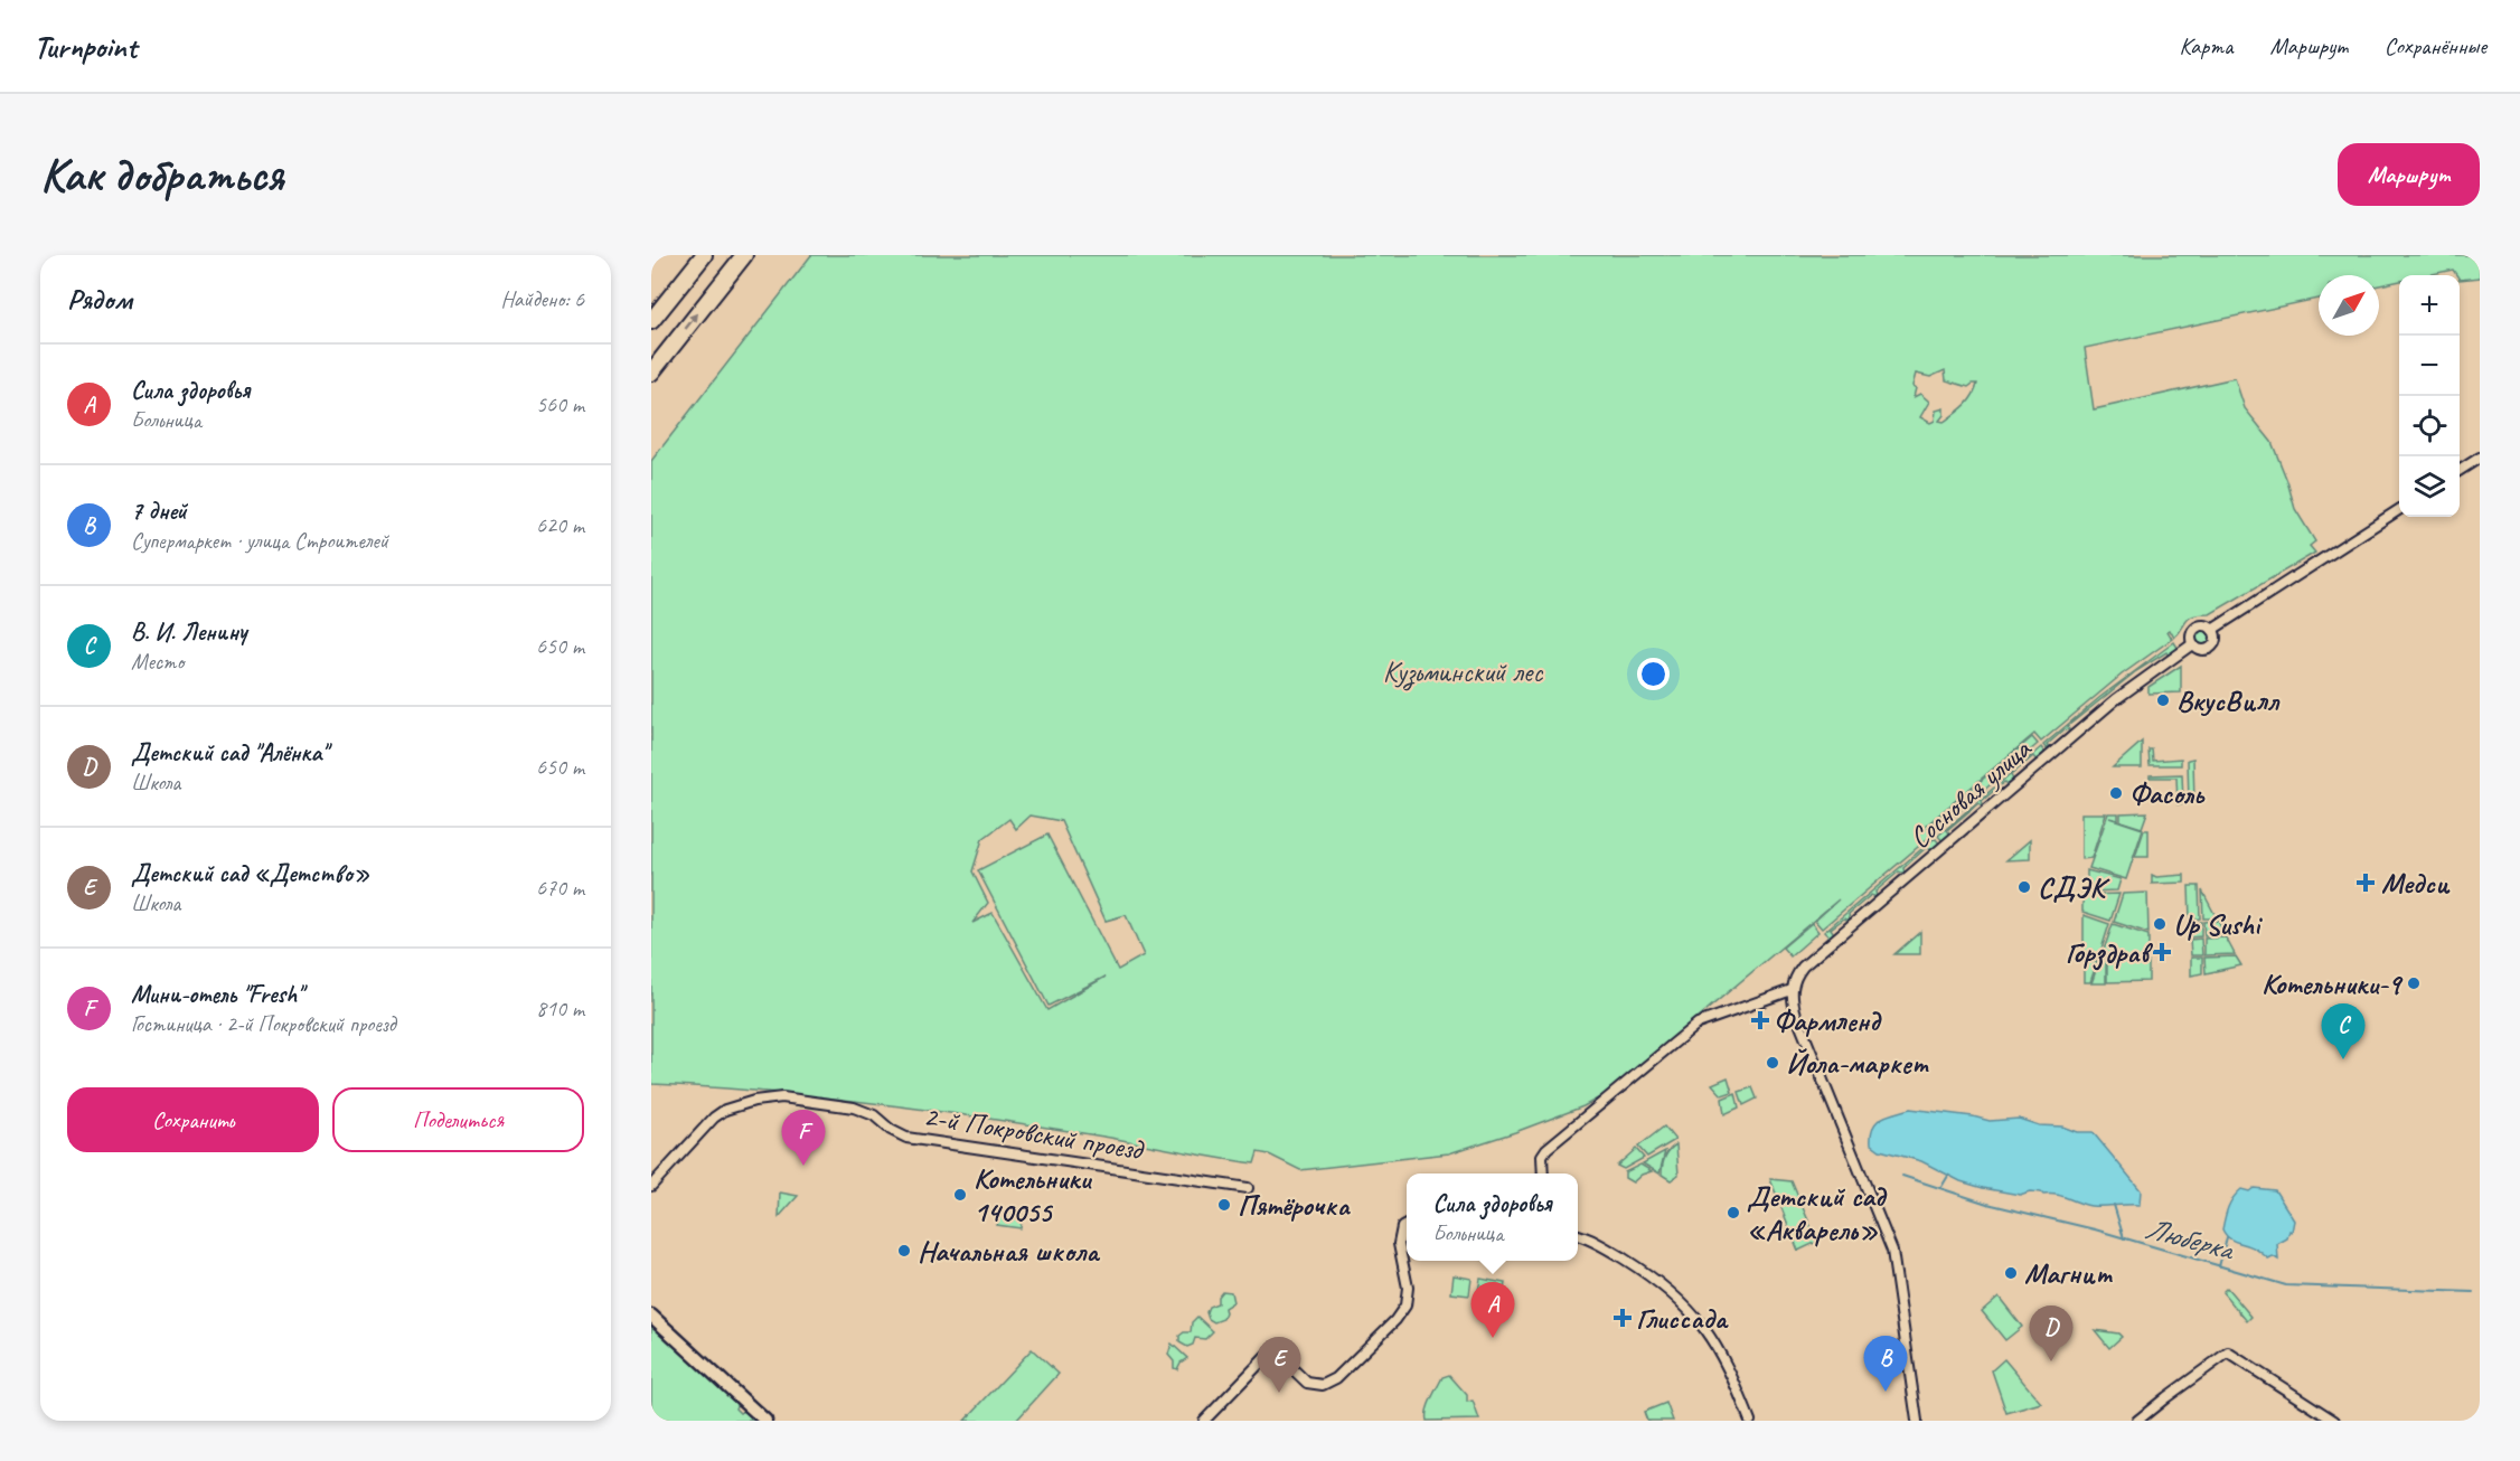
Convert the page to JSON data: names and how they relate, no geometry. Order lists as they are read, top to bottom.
{
  "streets": {
    "street": ["Сосновая улица", "2-й Покровский проезд"]
  },
  "water": ["Люберка"],
  "parks": ["Кузьминский лес"],
  "places": {
    "other": [
      "ВкусВилл",
      "Фасоль",
      "СДЭК",
      "Up Sushi",
      "Котельники-9",
      "Йола-маркет",
      "Котельники 140055",
      "Пятёрочка",
      "Детский сад «Акварель»",
      "Начальная школа",
      "Магнит"
    ],
    "health": [
      "Медси",
      "Горздрав",
      "Фармленд",
      "Глиссада"
    ]
  },
  "north": "top right",
  "page": {
    "header": "Turnpoint",
    "nav": ["Карта", "Маршрут", "Сохранённые"],
    "buttons": [
      "Маршрут",
      ["Сохранить", "Поделиться"]
    ],
    "title": "Как добраться",
    "heading": ["Рядом", "Найдено: 6"],
    "map_buttons": ["+", "−"],
    "list": [
      {
        "mark": "A",
        "name": "Сила здоровья",
        "note": "Больница",
        "value": "560 m"
      },
      {
        "mark": "B",
        "name": "7 дней",
        "note": "Супермаркет · улица Строителей",
        "value": "620 m"
      },
      {
        "mark": "C",
        "name": "В. И. Ленину",
        "note": "Место",
        "value": "650 m"
      },
      {
        "mark": "D",
        "name": "Детский сад \"Алёнка\"",
        "note": "Школа",
        "value": "650 m"
      },
      {
        "mark": "E",
        "name": "Детский сад «Детство»",
        "note": "Школа",
        "value": "670 m"
      },
      {
        "mark": "F",
        "name": "Мини-отель \"Fresh\"",
        "note": "Гостиница · 2-й Покровский проезд",
        "value": "810 m"
      }
    ],
    "pins": [
      "C",
      "F",
      "A",
      "D",
      "B",
      "E"
    ],
    "popup": ["Сила здоровья", "Больница"]
  }
}
